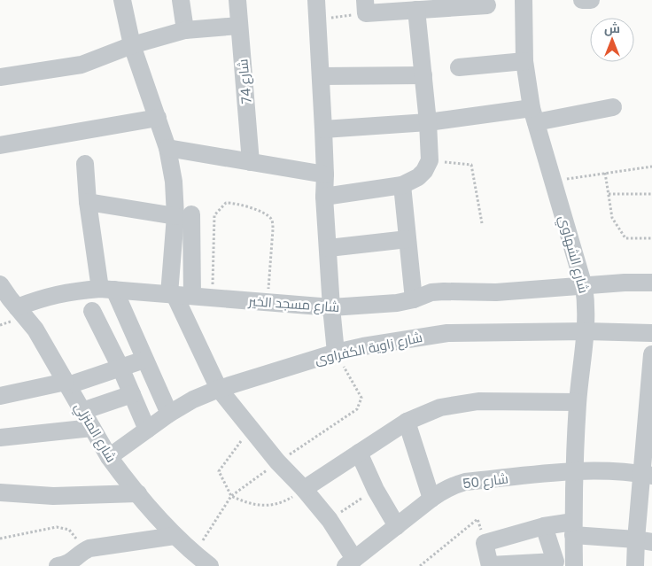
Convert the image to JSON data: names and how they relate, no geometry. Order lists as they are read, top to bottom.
{
  "streets": {
    "street": [
      "شارع 74",
      "شارع الشهاوي",
      "شارع مسجد الخير",
      "شارع زاوية الكفراوى",
      "شارع المنزلي",
      "شارع 50"
    ]
  },
  "crossings": [
    ["شارع الشهاوي", "شارع مسجد الخير"],
    ["شارع الشهاوي", "شارع زاوية الكفراوى"],
    ["شارع الشهاوي", "شارع 50"],
    ["شارع مسجد الخير", "شارع المنزلي"],
    ["شارع زاوية الكفراوى", "شارع المنزلي"]
  ],
  "north": "top"
}
